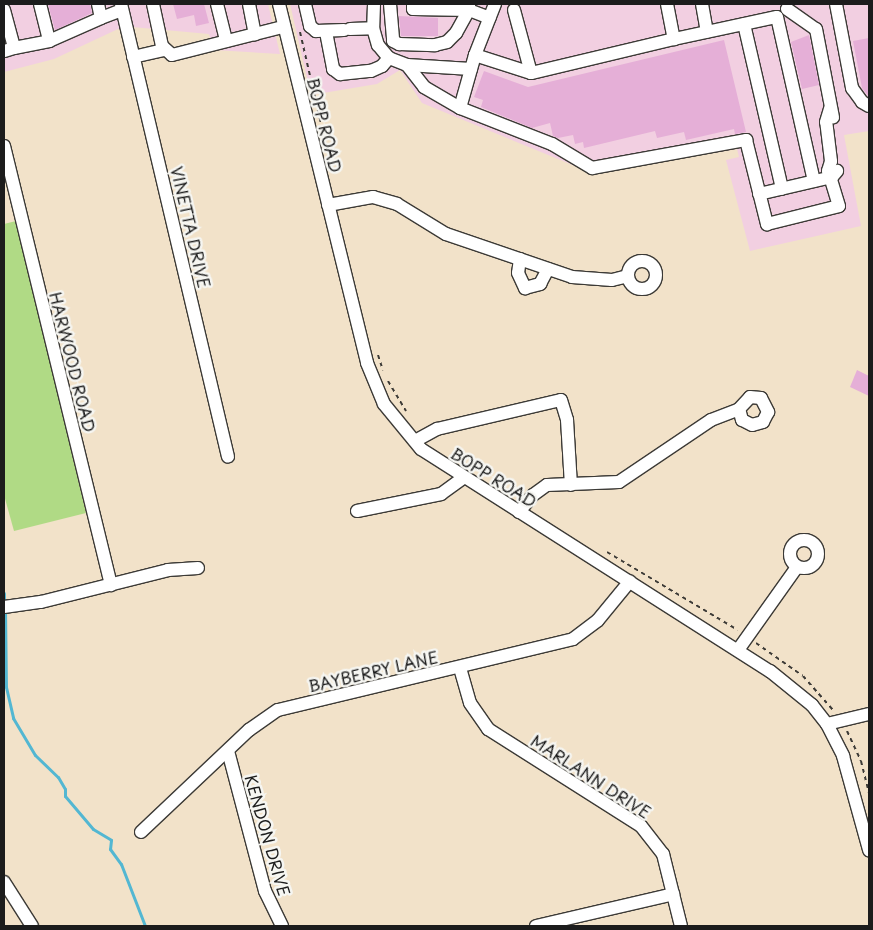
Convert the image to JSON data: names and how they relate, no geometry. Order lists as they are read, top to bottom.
{
  "streets": {
    "street": [
      "BOPP ROAD",
      "VINETTA DRIVE",
      "HARWOOD ROAD",
      "BAYBERRY LANE",
      "MARLANN DRIVE",
      "KENDON DRIVE"
    ]
  },
  "crossings": [
    ["BOPP ROAD", "BAYBERRY LANE"],
    ["BAYBERRY LANE", "MARLANN DRIVE"],
    ["BAYBERRY LANE", "KENDON DRIVE"]
  ]
}
